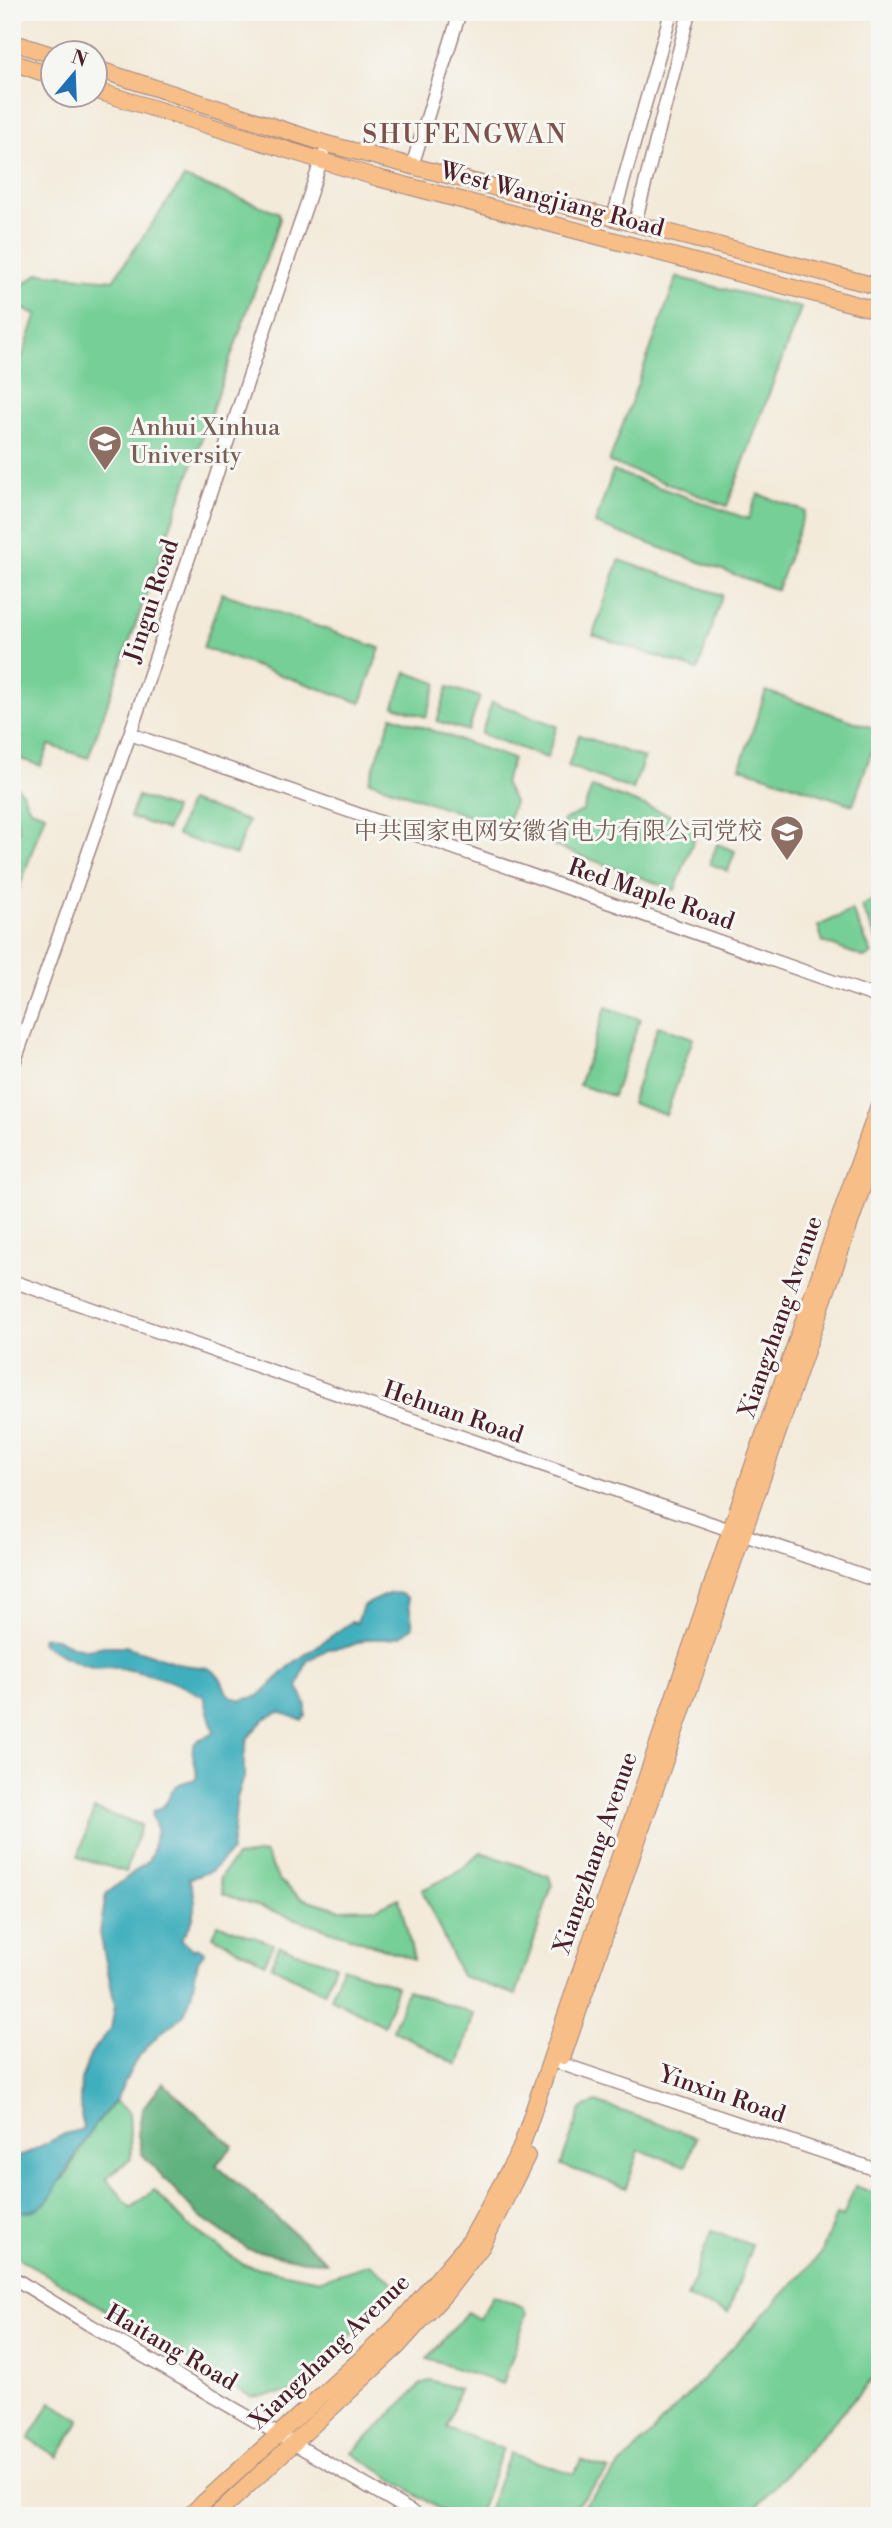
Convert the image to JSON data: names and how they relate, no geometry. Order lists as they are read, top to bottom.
{
  "streets": {
    "main road": ["West Wangjiang Road", "Xiangzhang Avenue"],
    "street": [
      "Jingui Road",
      "Red Maple Road",
      "Hehuan Road",
      "Yinxin Road",
      "Haitang Road"
    ]
  },
  "crossings": [
    ["West Wangjiang Road", "Jingui Road"],
    ["Jingui Road", "Red Maple Road"],
    ["Xiangzhang Avenue", "Hehuan Road"],
    ["Xiangzhang Avenue", "Yinxin Road"],
    ["Xiangzhang Avenue", "Haitang Road"]
  ],
  "districts": ["SHUFENGWAN"],
  "places": {
    "school or university": ["Anhui Xinhua University", "中共国家电网安徽省电力有限公司党校"]
  },
  "north": "top"
}
